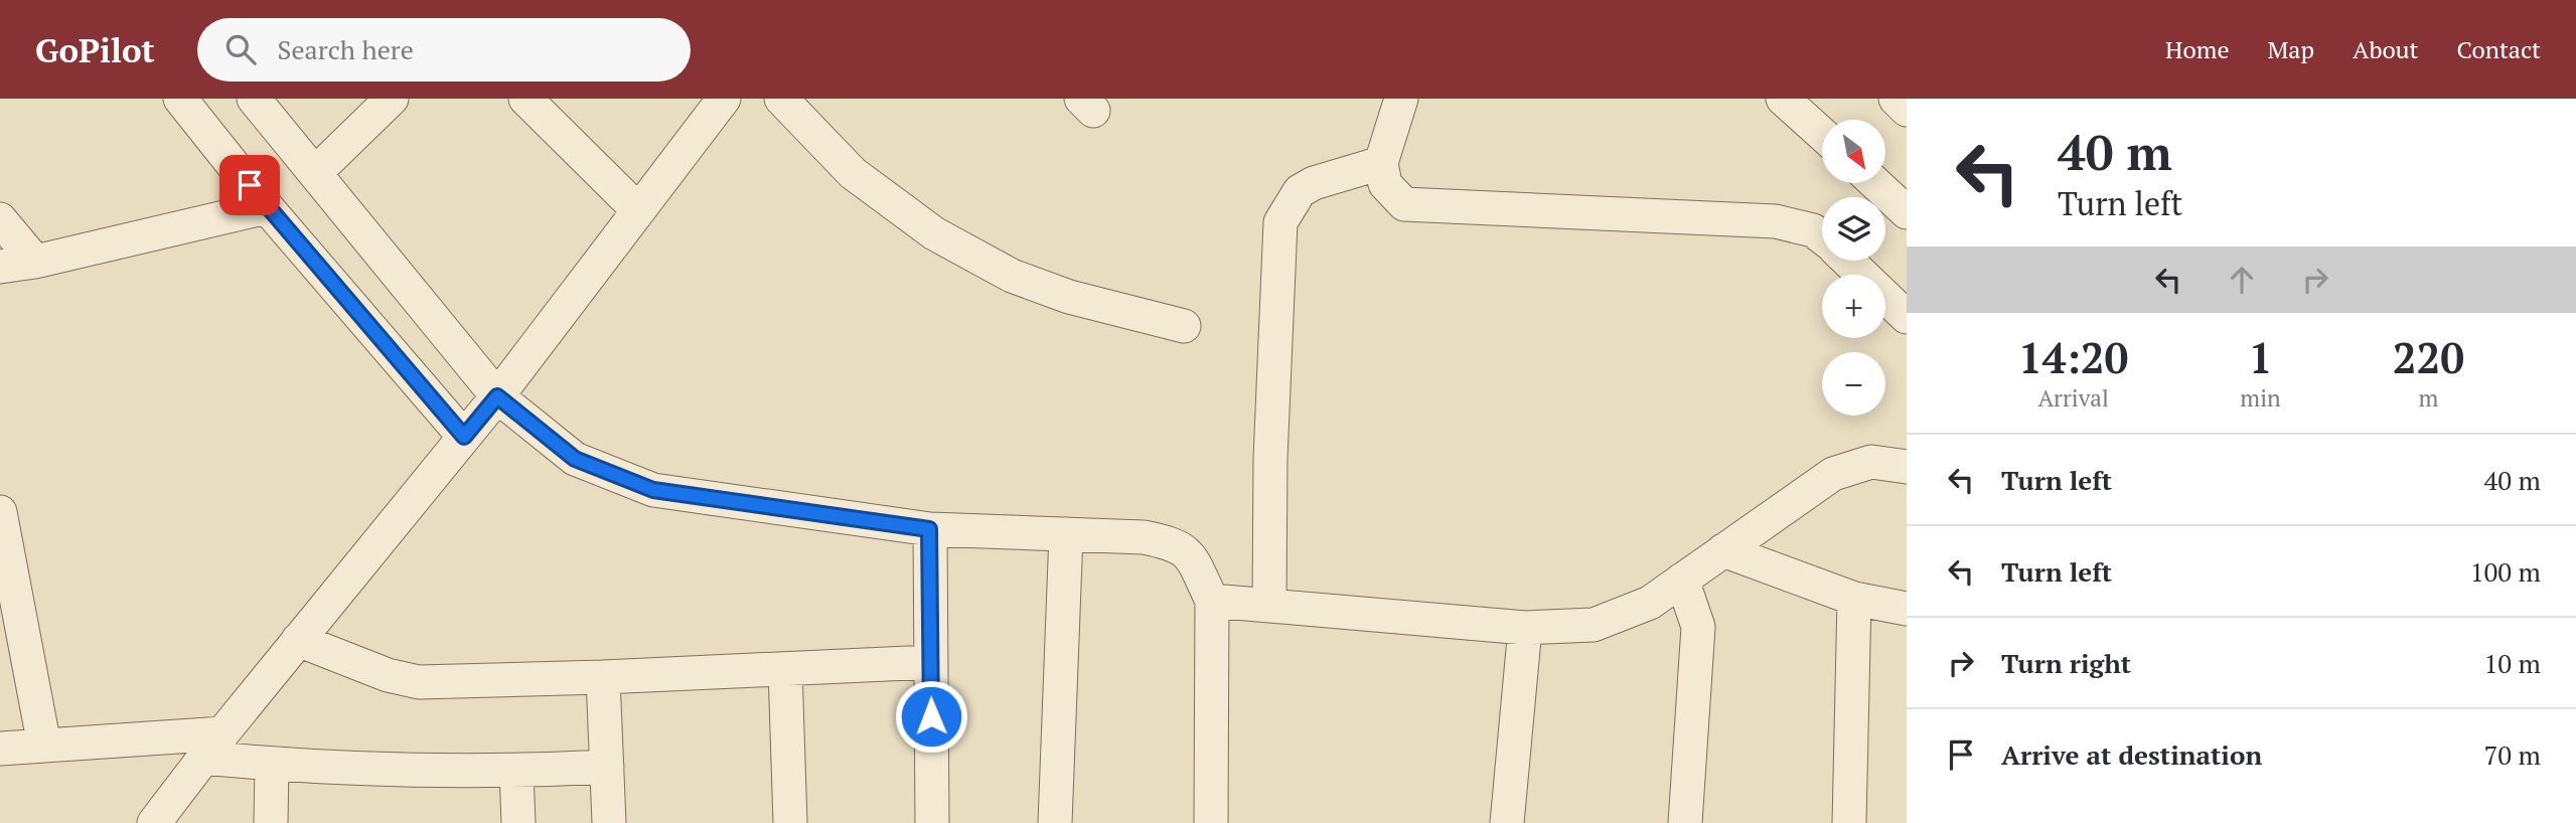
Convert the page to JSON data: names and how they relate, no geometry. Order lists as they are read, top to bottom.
{
  "north": "bottom right",
  "page": {
    "header": "GoPilot",
    "search": "Search here",
    "nav": [
      "Home",
      "Map",
      "About",
      "Contact"
    ],
    "turn": ["40 m", "Turn left"],
    "map_buttons": ["+", "−"],
    "eta": [
      "14:20",
      "Arrival",
      "1",
      "min",
      "220",
      "m"
    ],
    "list": [
      {
        "name": "Turn left",
        "value": "40 m"
      },
      {
        "name": "Turn left",
        "value": "100 m"
      },
      {
        "name": "Turn right",
        "value": "10 m"
      },
      {
        "name": "Arrive at destination",
        "value": "70 m"
      }
    ]
  }
}
